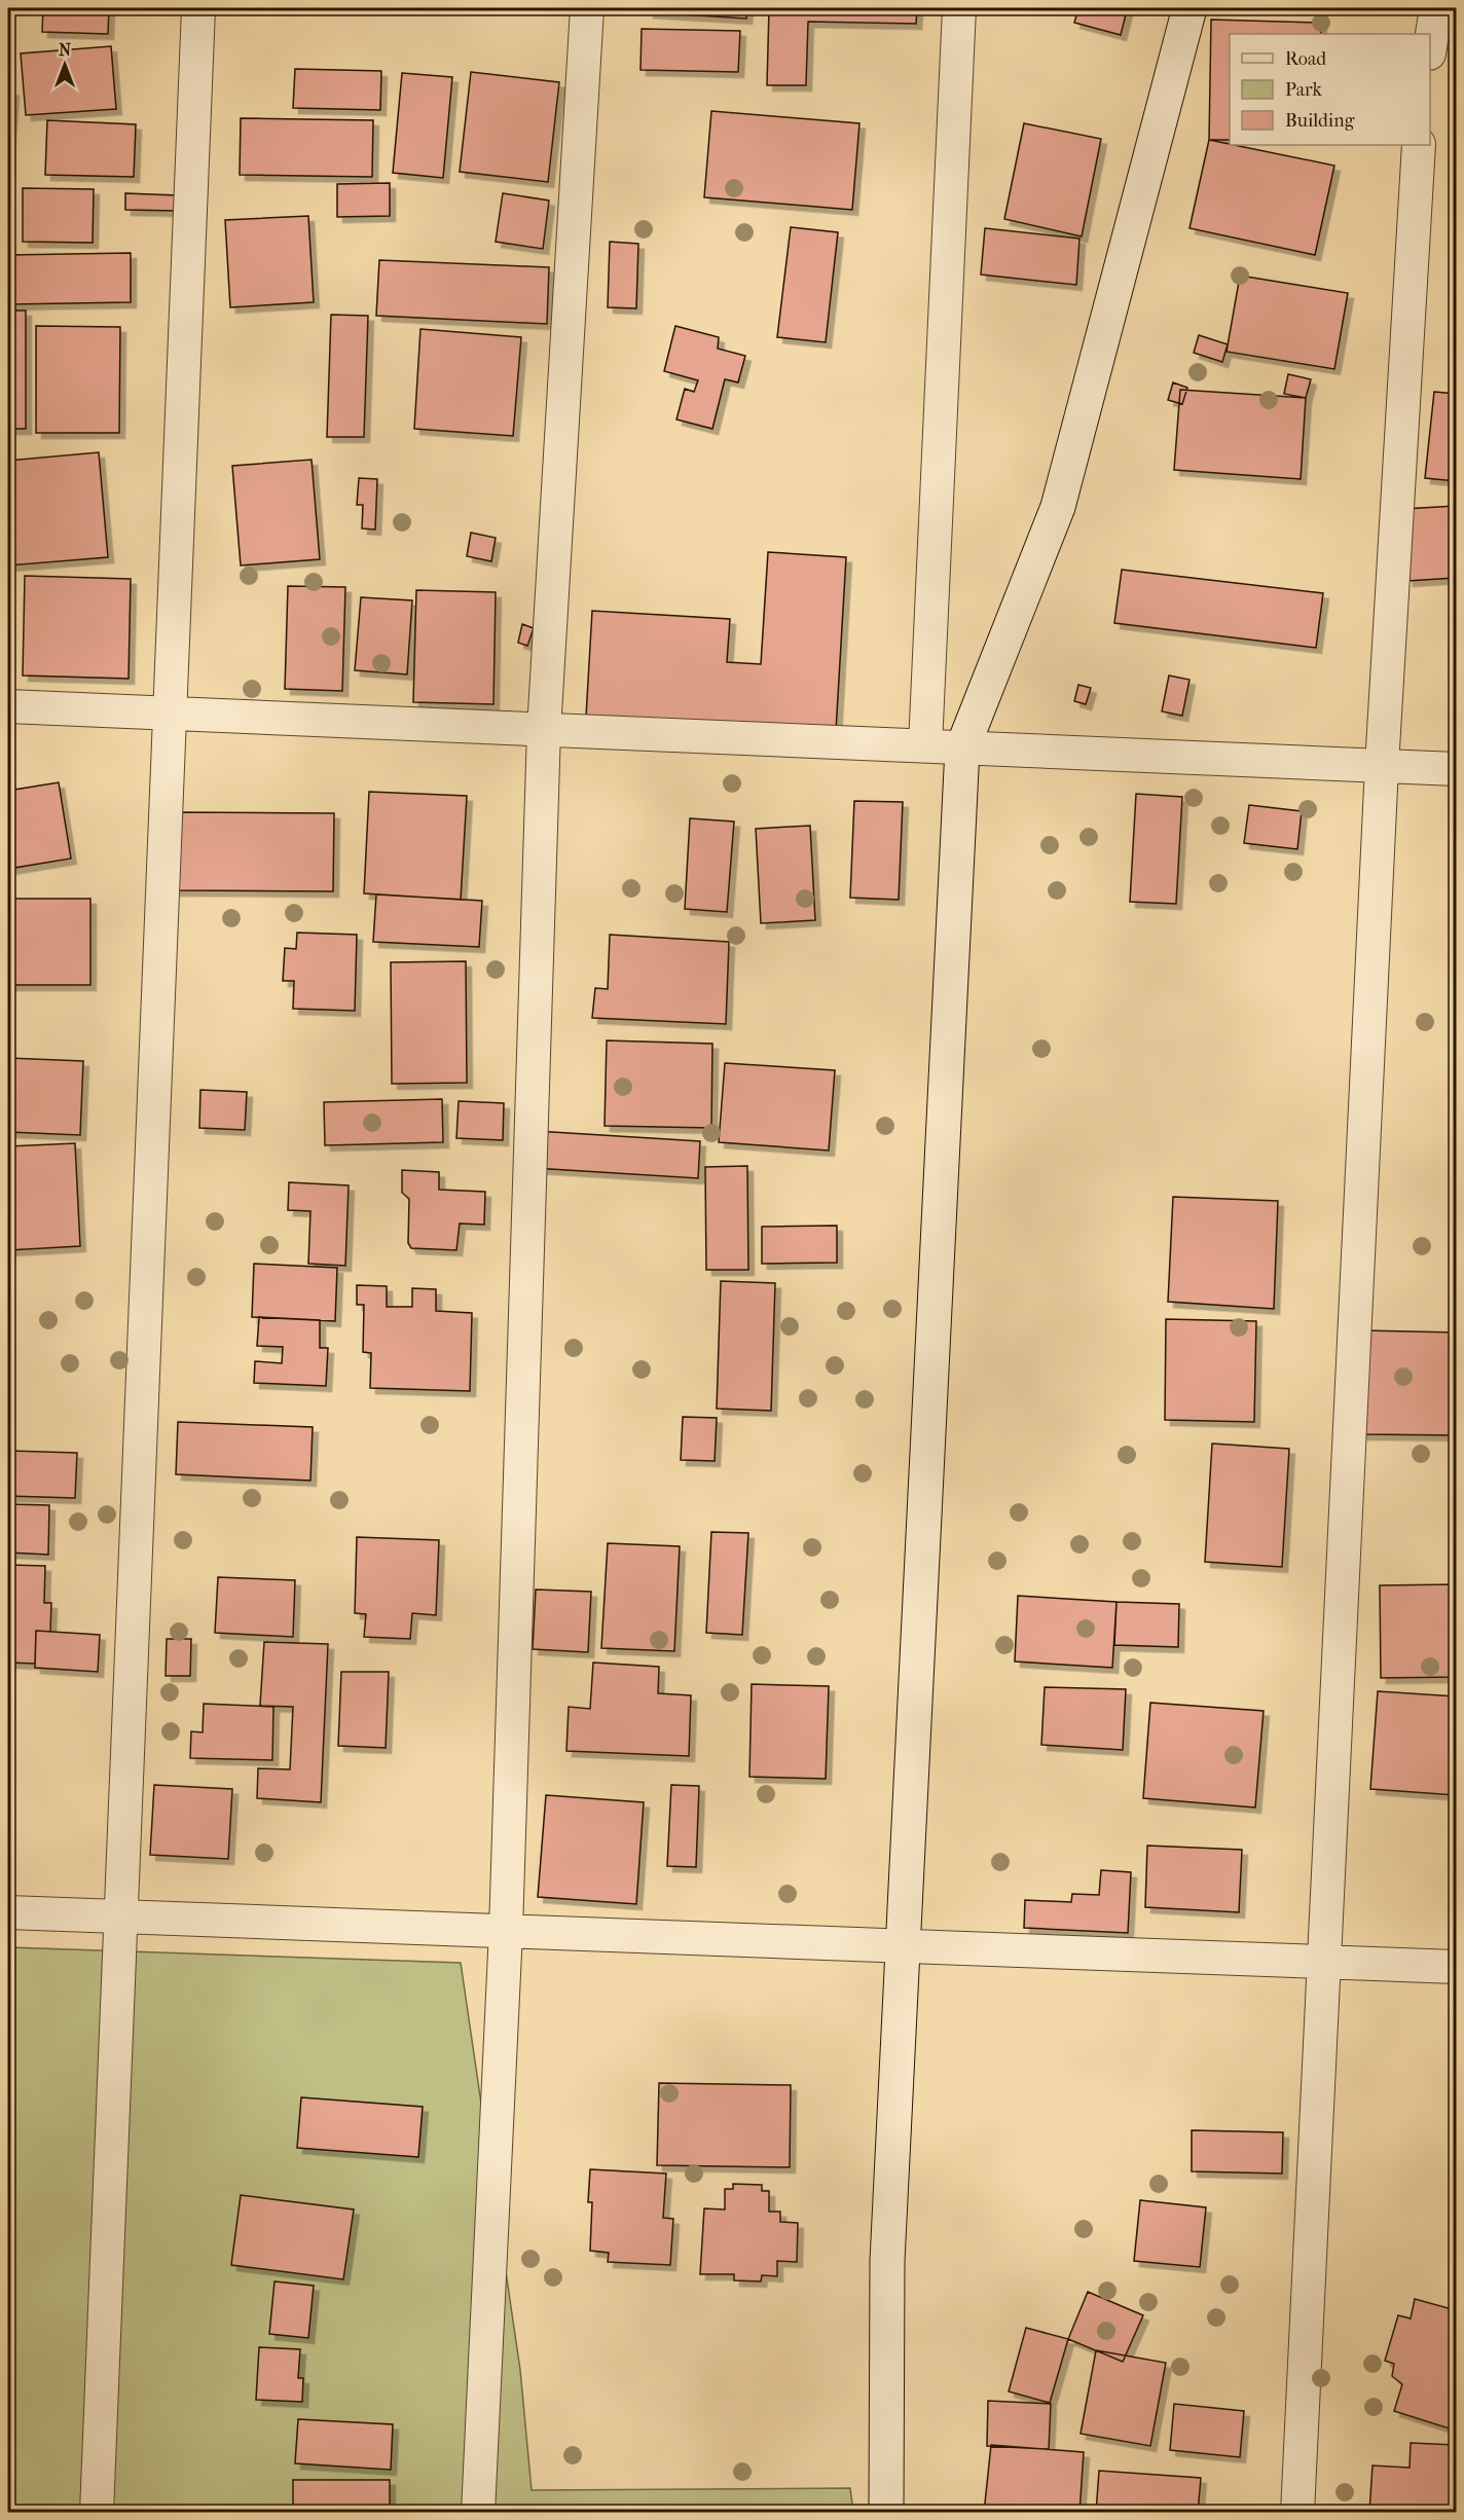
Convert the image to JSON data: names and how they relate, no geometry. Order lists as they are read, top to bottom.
{
  "legend": ["Road", "Park", "Building"],
  "north": "top"
}
